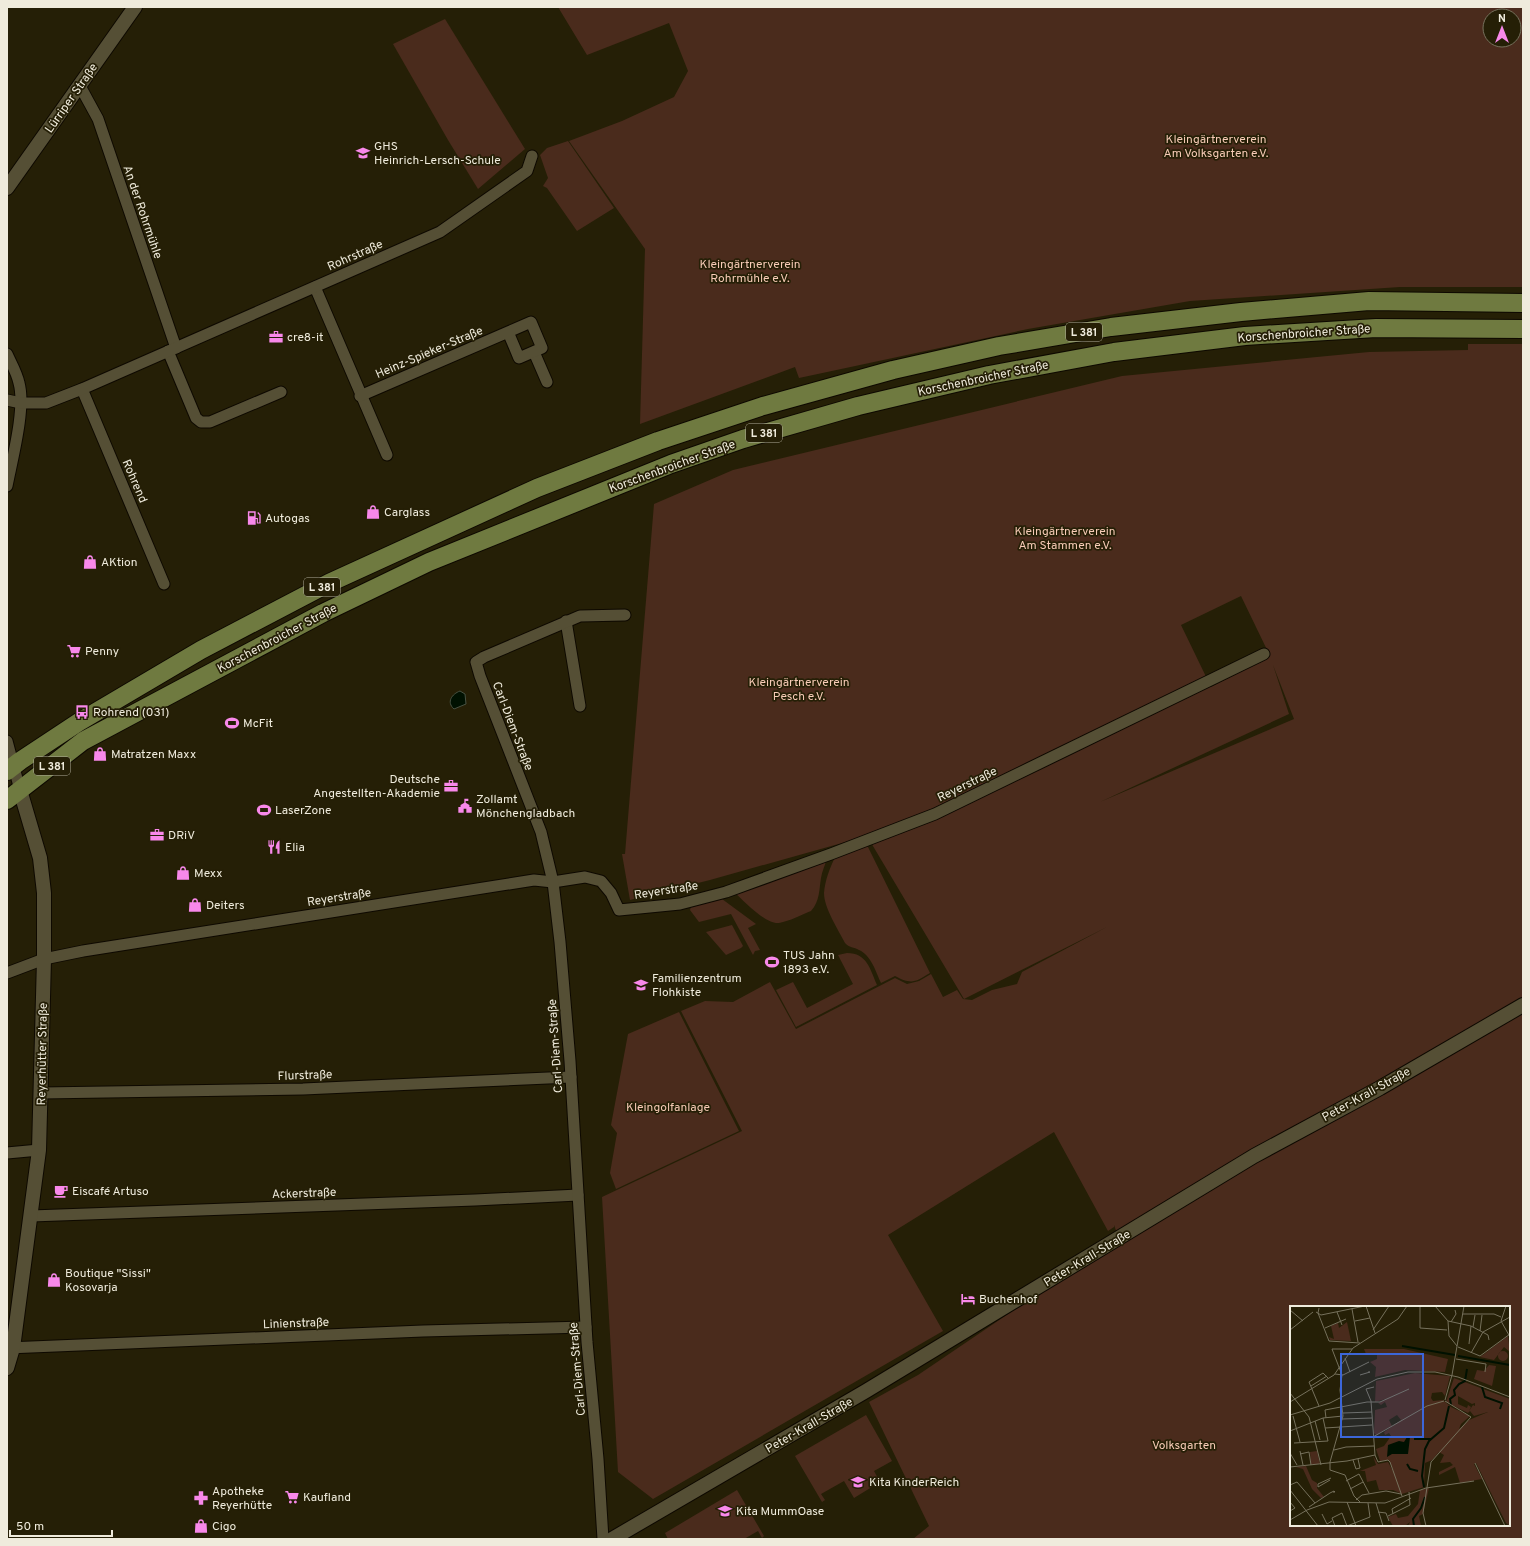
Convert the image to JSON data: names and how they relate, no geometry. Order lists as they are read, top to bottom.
{
  "streets": {
    "main road": ["L 381", "Korschenbroicher Straße"],
    "street": [
      "Lürriper Straße",
      "An der Rohrmühle",
      "Rohrstraße",
      "Heinz-Spieker-Straße",
      "Rohrend",
      "Carl-Diem-Straße",
      "Reyerstraße",
      "Reyerhütter Straße",
      "Flurstraße",
      "Peter-Krall-Straße",
      "Ackerstraße",
      "Linienstraße"
    ]
  },
  "crossings": [
    ["Lürriper Straße", "An der Rohrmühle"],
    ["An der Rohrmühle", "Rohrstraße"],
    ["Rohrstraße", "Rohrend"],
    ["Korschenbroicher Straße", "Reyerhütter Straße"],
    ["Carl-Diem-Straße", "Reyerstraße"],
    ["Carl-Diem-Straße", "Flurstraße"],
    ["Carl-Diem-Straße", "Ackerstraße"],
    ["Carl-Diem-Straße", "Linienstraße"],
    ["Reyerstraße", "Reyerhütter Straße"],
    ["Reyerhütter Straße", "Flurstraße"],
    ["Reyerhütter Straße", "Ackerstraße"],
    ["Reyerhütter Straße", "Linienstraße"]
  ],
  "parks": [
    "Kleingärtnerverein Am Volksgarten e.V.",
    "Kleingärtnerverein Rohrmühle e.V.",
    "Kleingärtnerverein Am Stammen e.V.",
    "Kleingärtnerverein Pesch e.V.",
    "Kleingolfanlage",
    "Volksgarten"
  ],
  "places": {
    "school or university": [
      "GHS Heinrich-Lersch-Schule",
      "Familienzentrum Flohkiste",
      "Kita KinderReich",
      "Kita MummOase"
    ],
    "office": ["cre8-it", "Deutsche Angestellten-Akademie", "DRiV"],
    "shop": [
      "Carglass",
      "AKtion",
      "Matratzen Maxx",
      "Mexx",
      "Deiters",
      "Boutique \"Sissi\" Kosovarja",
      "Cigo"
    ],
    "fuel station": ["Autogas"],
    "supermarket": ["Penny", "Kaufland"],
    "bus stop": ["Rohrend (031)"],
    "sports": ["McFit", "LaserZone", "TUS Jahn 1893 e.V."],
    "public building": ["Zollamt Mönchengladbach"],
    "restaurant": ["Elia"],
    "cafe": ["Eiscafé Artuso"],
    "hotel": ["Buchenhof"],
    "pharmacy": ["Apotheke Reyerhütte"]
  },
  "scale_bar": "50 m",
  "north": "top"
}
